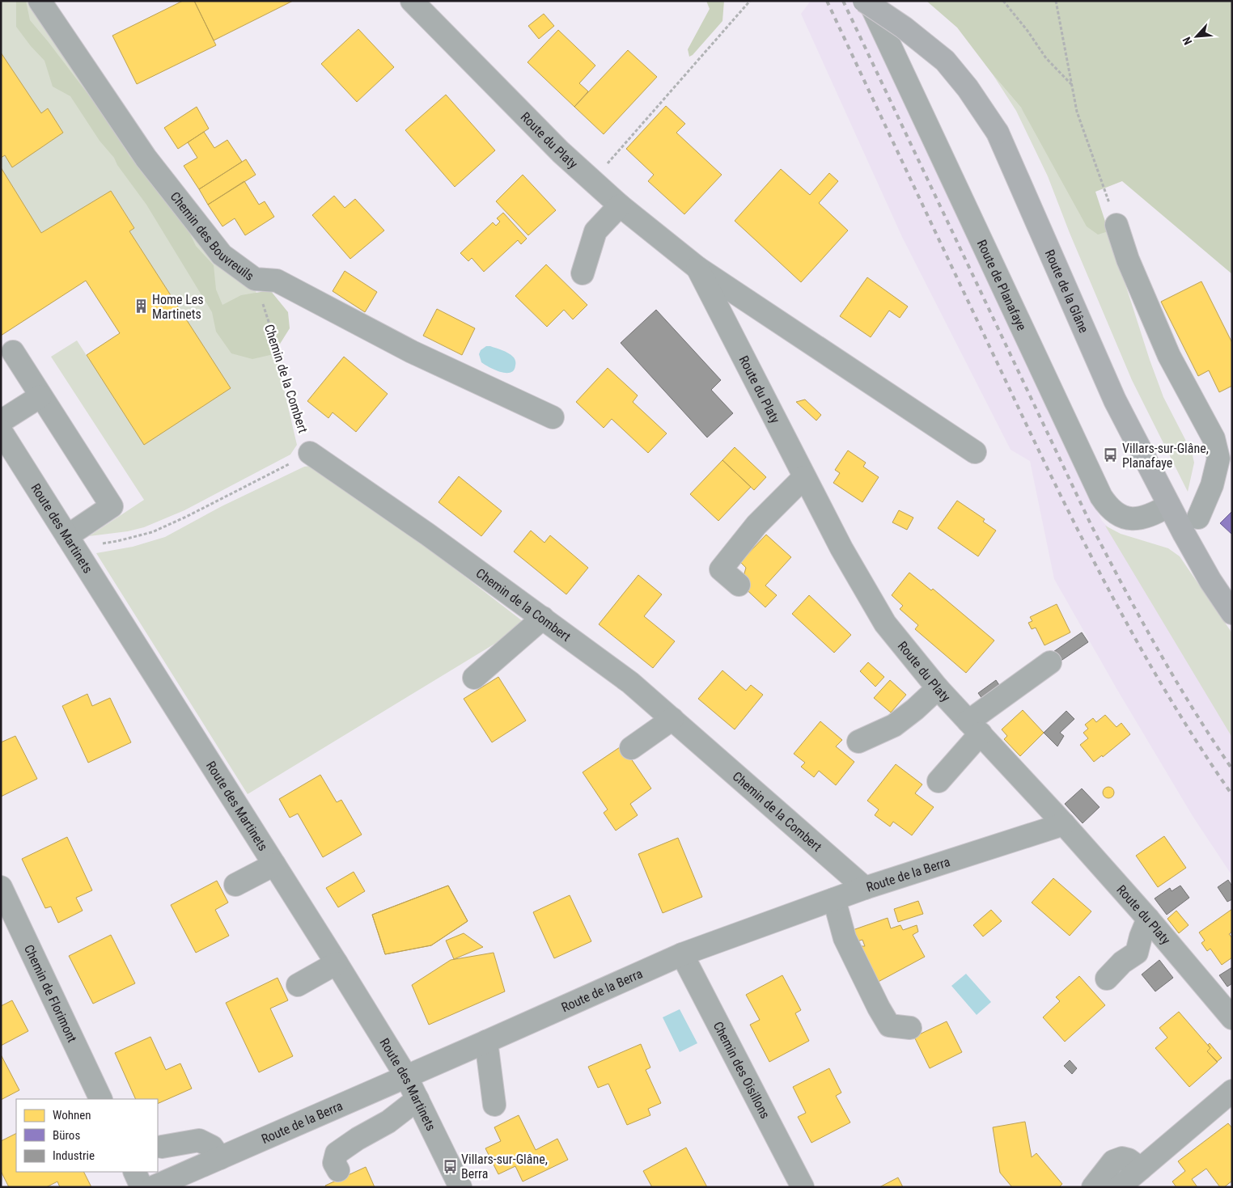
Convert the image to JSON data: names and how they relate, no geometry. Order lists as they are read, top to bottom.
{
  "streets": {
    "main road": ["Route de la Glâne"],
    "street": [
      "Route du Platy",
      "Chemin des Bouvreuils",
      "Route de Planafaye",
      "Chemin de la Combert",
      "Route des Martinets",
      "Route de la Berra",
      "Chemin de Florimont",
      "Chemin des Oisillons"
    ]
  },
  "crossings": [
    ["Route du Platy", "Route de la Berra"],
    ["Chemin des Bouvreuils", "Chemin de la Combert"],
    ["Route de Planafaye", "Route de la Glâne"],
    ["Chemin de la Combert", "Route de la Berra"],
    ["Route des Martinets", "Route de la Berra"],
    ["Route de la Berra", "Chemin des Oisillons"]
  ],
  "places": {
    "building": ["Home Les Martinets"],
    "bus stop": ["Villars-sur-Glâne, Planafaye", "Villars-sur-Glâne, Berra"]
  },
  "legend": ["Wohnen", "Büros", "Industrie"],
  "north": "bottom left"
}
